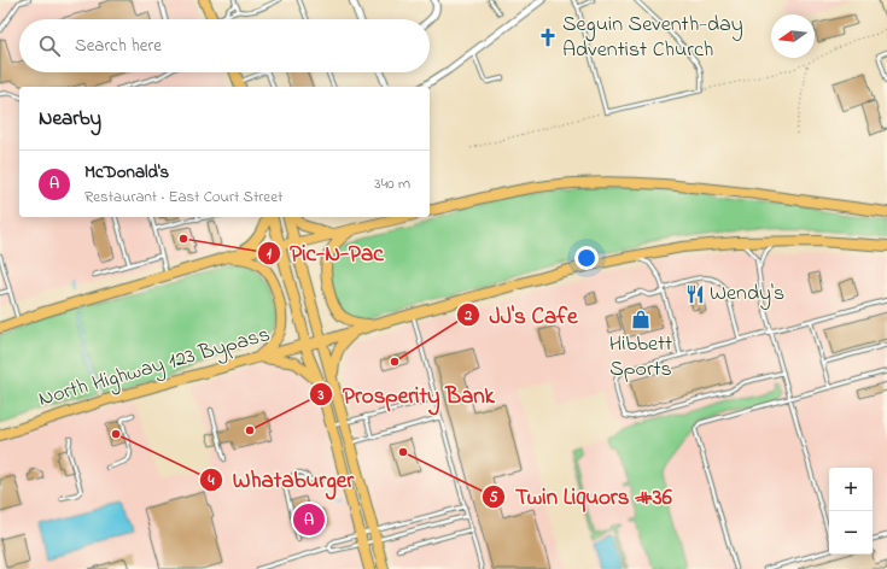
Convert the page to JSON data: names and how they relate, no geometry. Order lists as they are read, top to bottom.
{
  "streets": {
    "main road": ["North Highway 123 Bypass"]
  },
  "places": {
    "church": ["Seguin Seventh-day Adventist Church"],
    "other": [
      "Pic-N-Pac",
      "JJ's Cafe",
      "Prosperity Bank",
      "Whataburger",
      "Twin Liquors #36"
    ],
    "restaurant": ["Wendy's"],
    "shop": ["Hibbett Sports"]
  },
  "north": "left",
  "page": {
    "search": "Search here",
    "heading": "Nearby",
    "list": [
      {
        "mark": "A",
        "name": "McDonald's",
        "note": "Restaurant · East Court Street",
        "value": "340 m"
      }
    ],
    "map_buttons": ["+", "−"],
    "pins": "A"
  }
}
